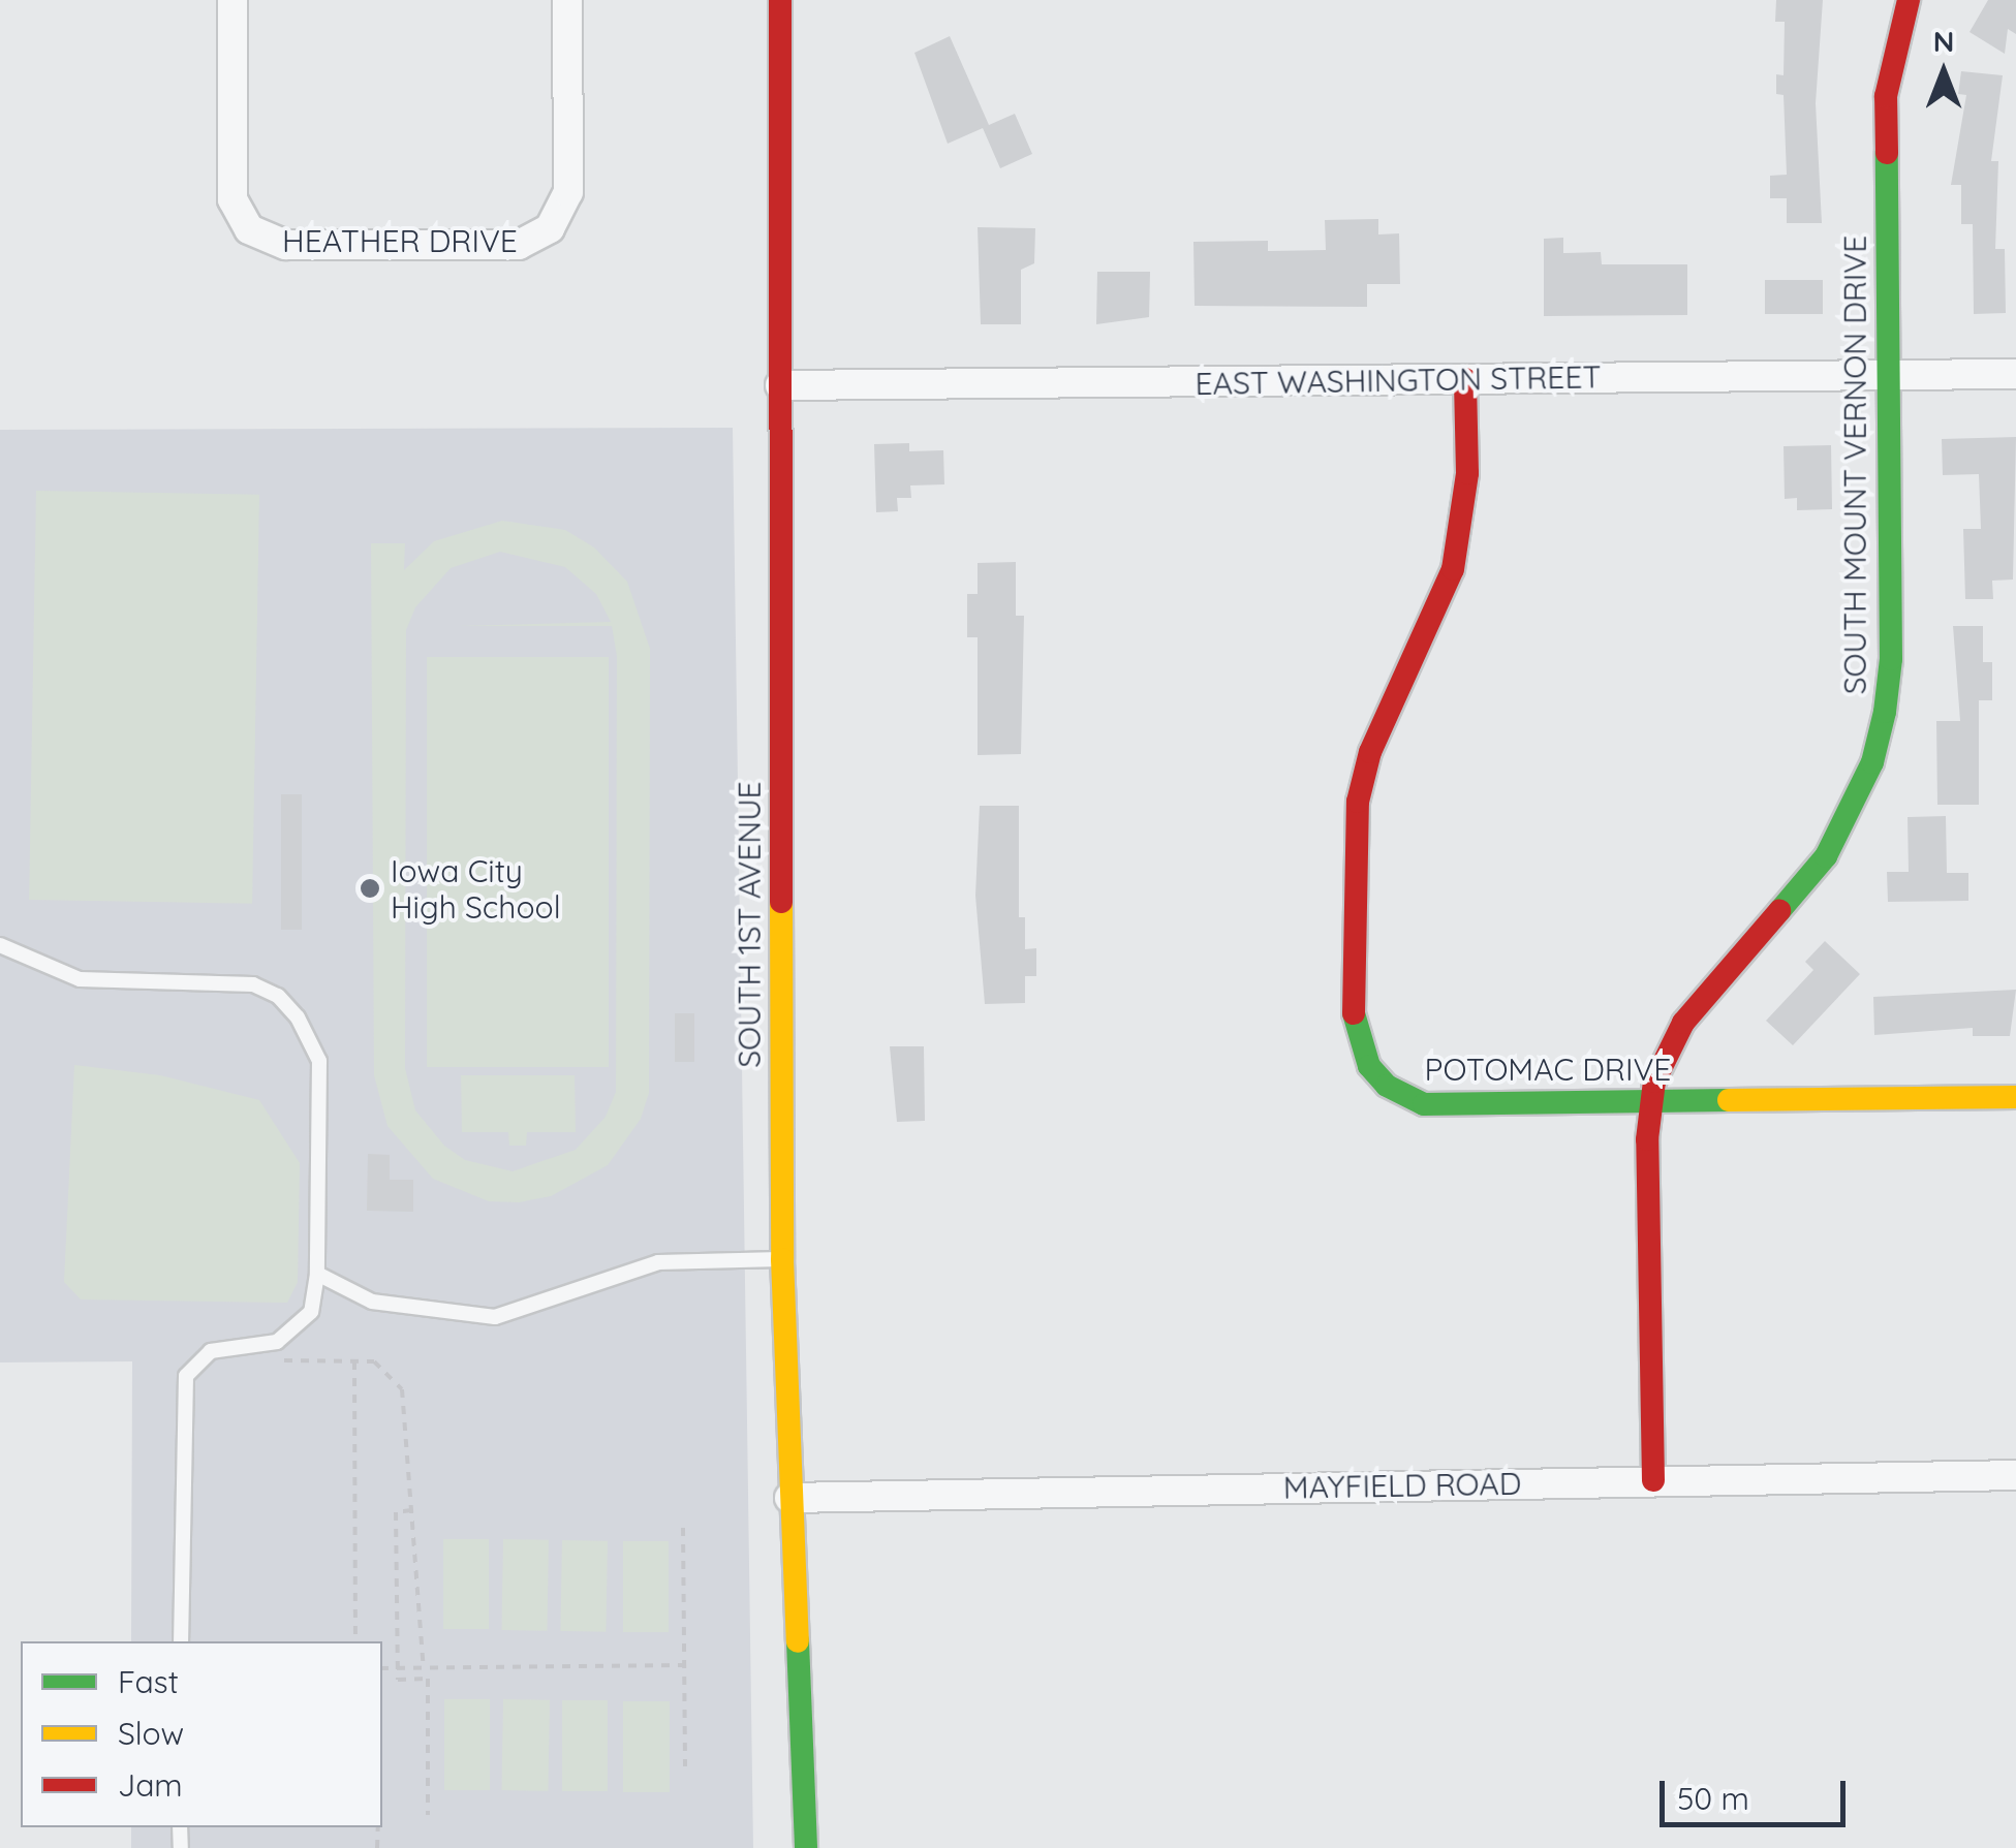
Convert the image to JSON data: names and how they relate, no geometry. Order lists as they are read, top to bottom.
{
  "streets": {
    "street": [
      "HEATHER DRIVE",
      "EAST WASHINGTON STREET",
      "SOUTH MOUNT VERNON DRIVE",
      "SOUTH 1ST AVENUE",
      "POTOMAC DRIVE",
      "MAYFIELD ROAD"
    ]
  },
  "crossings": [
    ["EAST WASHINGTON STREET", "SOUTH MOUNT VERNON DRIVE"],
    ["EAST WASHINGTON STREET", "SOUTH 1ST AVENUE"],
    ["EAST WASHINGTON STREET", "POTOMAC DRIVE"],
    ["SOUTH MOUNT VERNON DRIVE", "POTOMAC DRIVE"],
    ["SOUTH MOUNT VERNON DRIVE", "MAYFIELD ROAD"],
    ["SOUTH 1ST AVENUE", "MAYFIELD ROAD"]
  ],
  "places": ["Iowa City High School"],
  "legend": ["Fast", "Slow", "Jam"],
  "scale_bar": "50 m",
  "north": "top"
}
